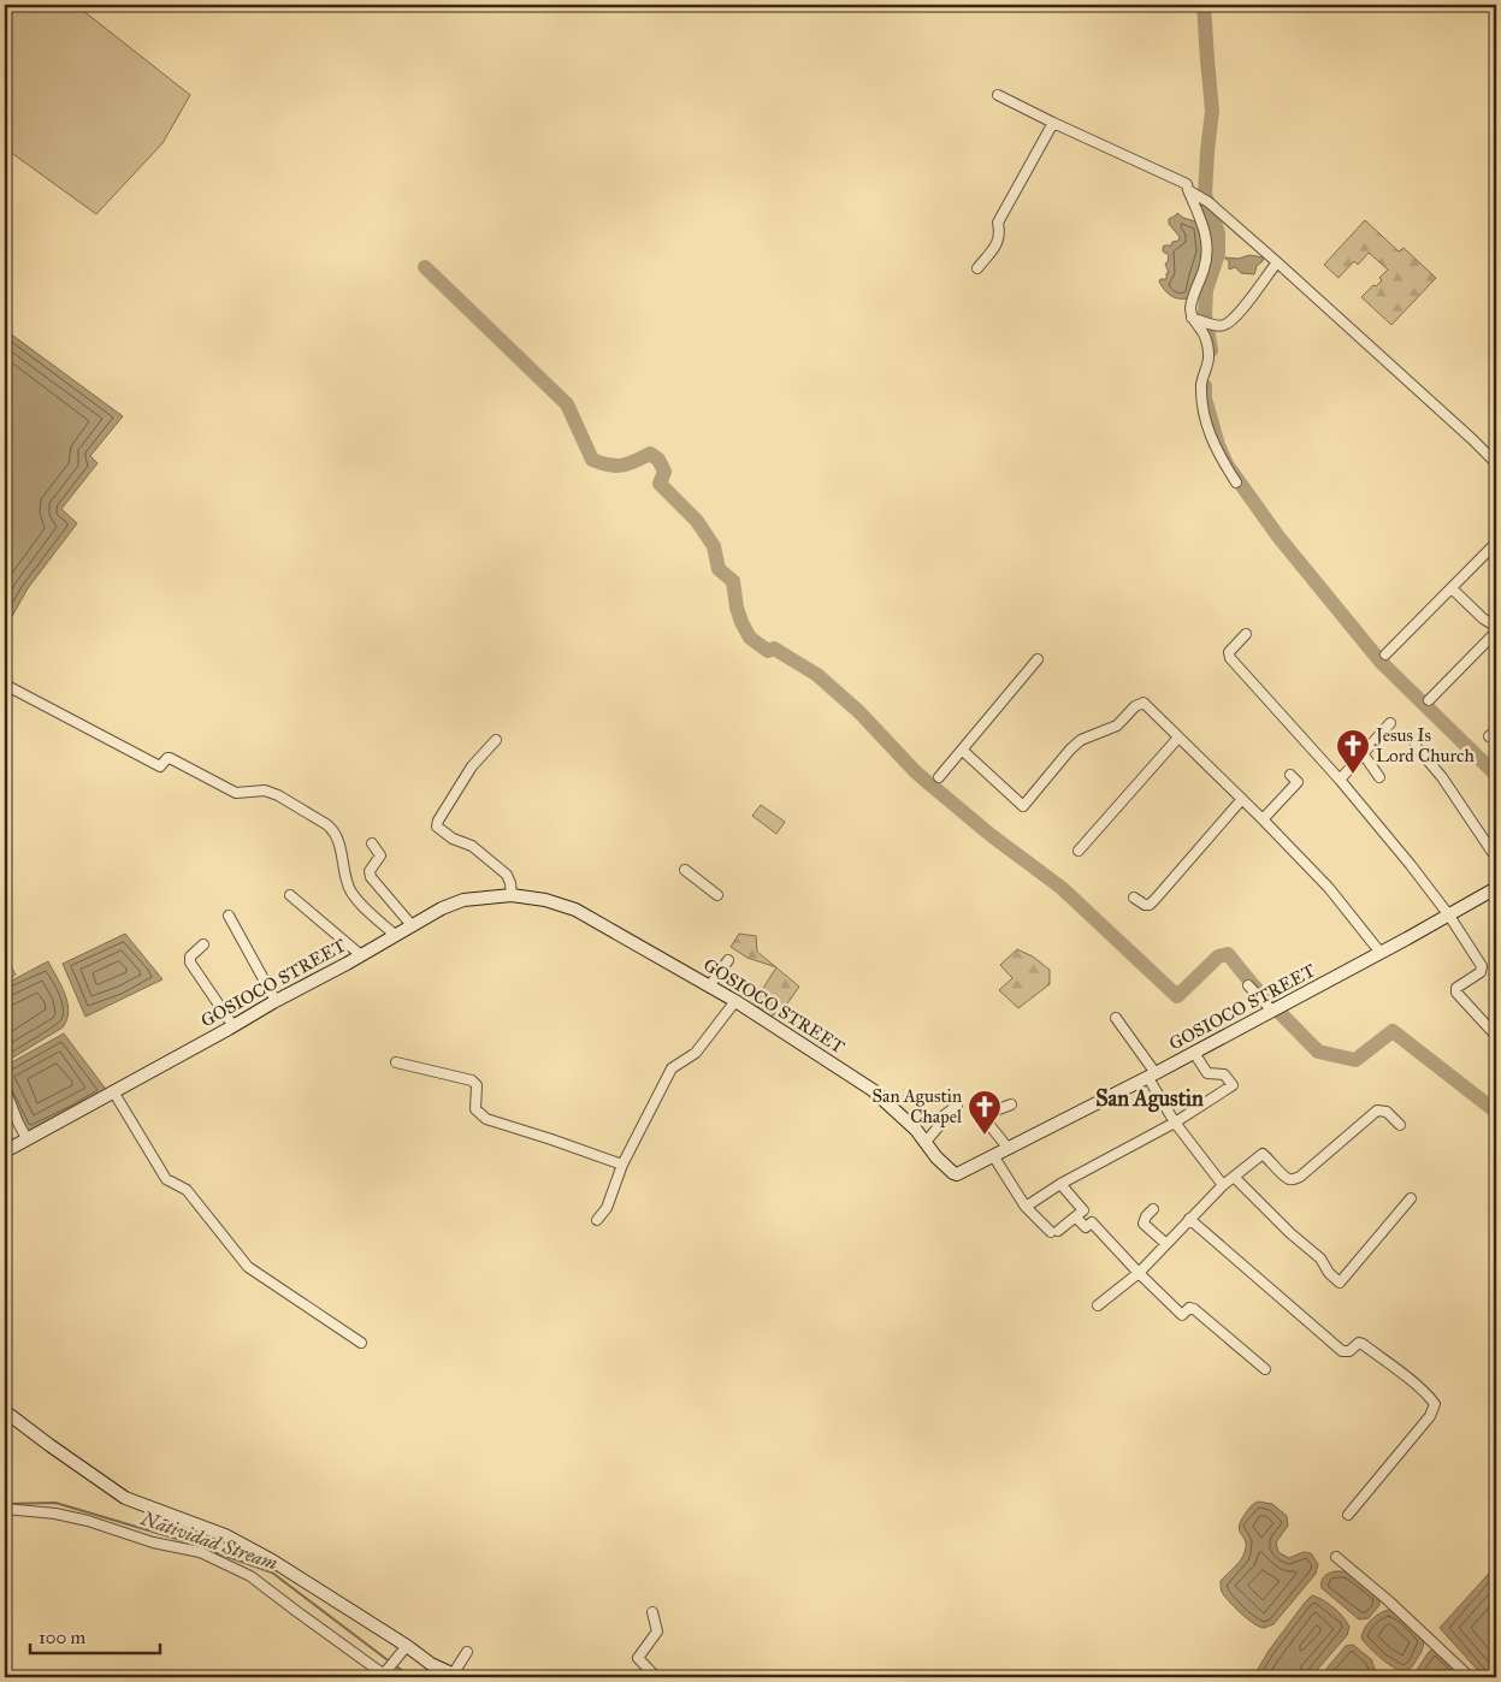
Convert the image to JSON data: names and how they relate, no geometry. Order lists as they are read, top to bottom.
{
  "streets": {
    "street": ["GOSIOCO STREET"]
  },
  "districts": ["San Agustin"],
  "water": ["Natividad Stream"],
  "places": {
    "church": ["Jesus Is Lord Church", "San Agustin Chapel"]
  },
  "scale_bar": "100 m"
}
